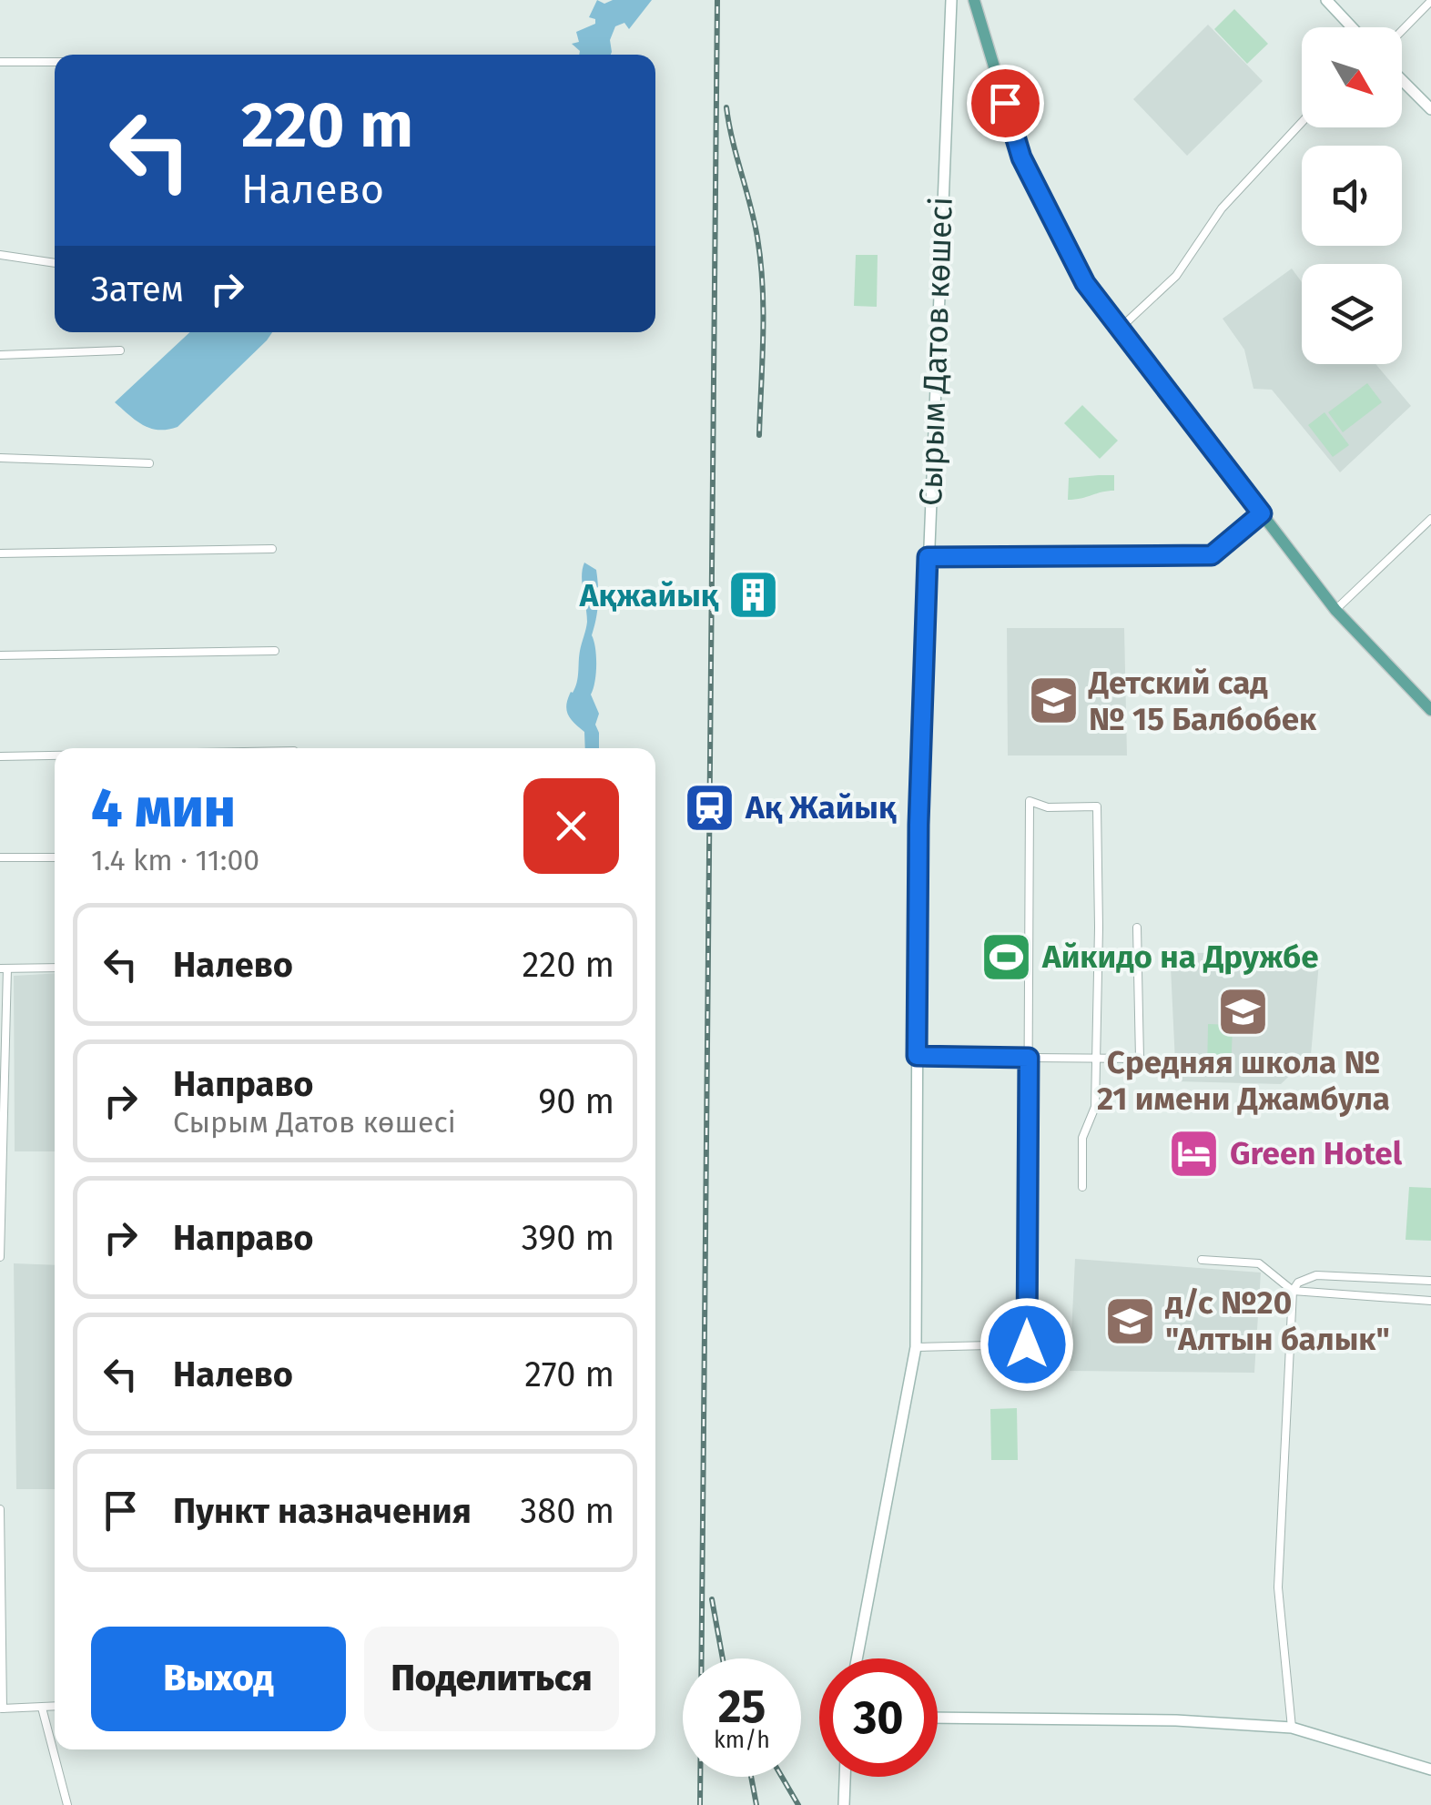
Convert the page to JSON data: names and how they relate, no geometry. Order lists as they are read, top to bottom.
{
  "streets": {
    "main road": ["Сырым Датов көшесі"]
  },
  "places": {
    "building": ["Ақжайық"],
    "school or university": ["Детский сад № 15 Балбобек", "Средняя школа № 21 имени Джамбула", "д/с №20 \"Алтын балык\""],
    "station": ["Ақ Жайық"],
    "sports": ["Айкидо на Дружбе"],
    "hotel": ["Green Hotel"]
  },
  "north": "bottom right",
  "page": {
    "turn": ["220 m", "Налево"],
    "then": "Затем",
    "heading": ["4 мин", "1.4 km · 11:00"],
    "list": [
      {
        "name": "Налево",
        "value": "220 m"
      },
      {
        "name": "Направо",
        "note": "Сырым Датов көшесі",
        "value": "90 m"
      },
      {
        "name": "Направо",
        "value": "390 m"
      },
      {
        "name": "Налево",
        "value": "270 m"
      },
      {
        "name": "Пункт назначения",
        "value": "380 m"
      }
    ],
    "buttons": ["Выход", "Поделиться"],
    "speed": "25 km/h",
    "limit": "30"
  }
}
